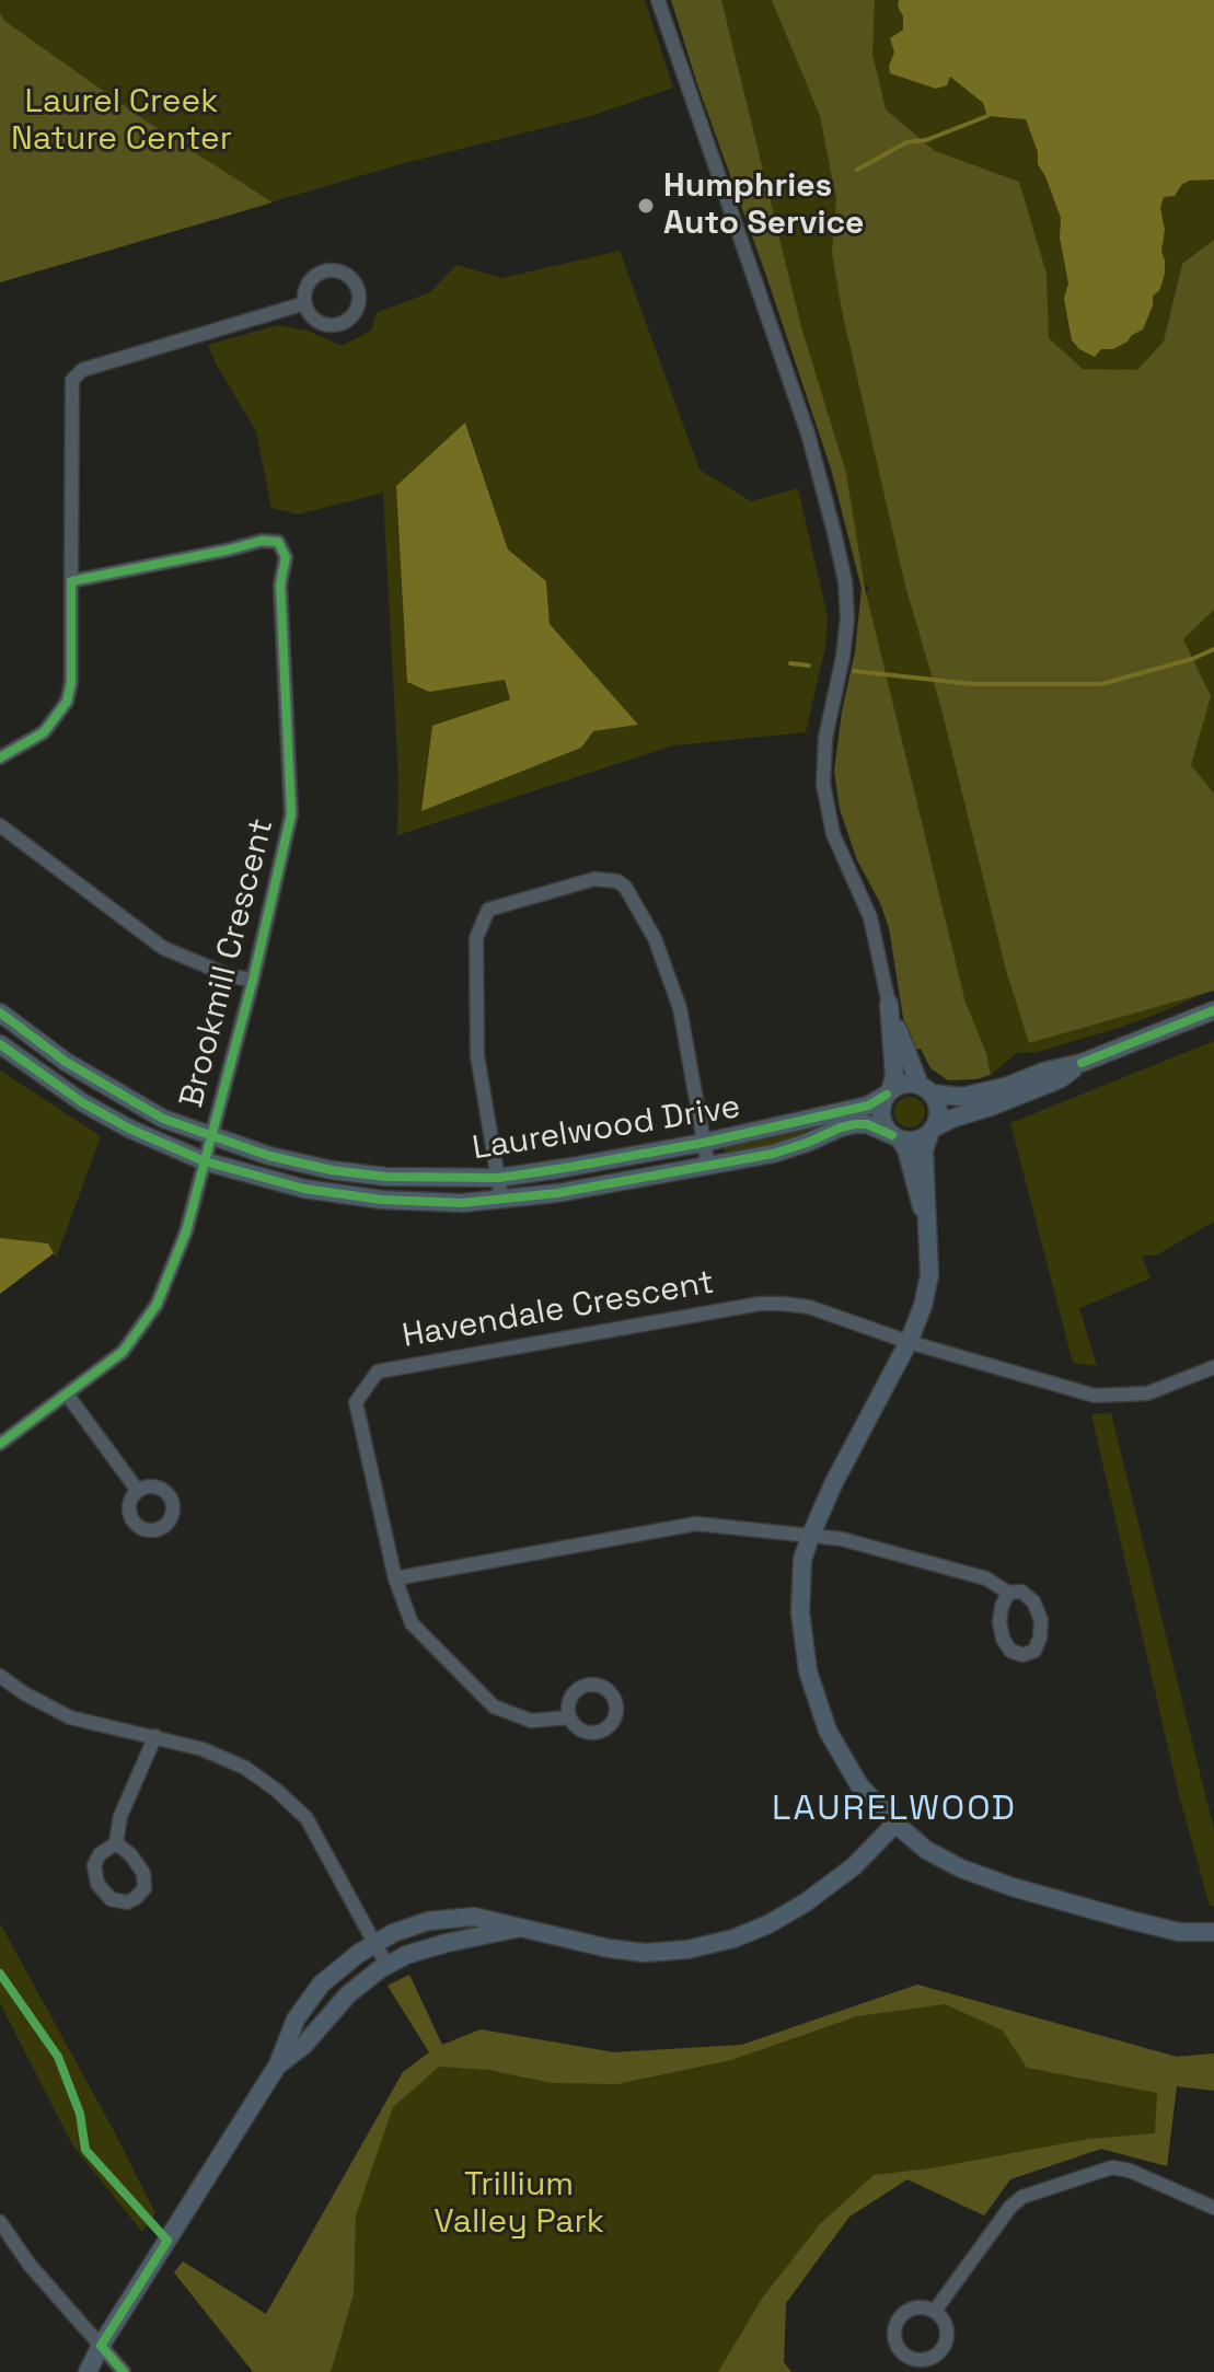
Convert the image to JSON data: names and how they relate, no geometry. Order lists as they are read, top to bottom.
{
  "streets": {
    "street": ["Brookmill Crescent", "Laurelwood Drive", "Havendale Crescent"]
  },
  "crossings": [
    ["Brookmill Crescent", "Laurelwood Drive"]
  ],
  "districts": ["LAURELWOOD"],
  "parks": ["Laurel Creek Nature Center", "Trillium Valley Park"],
  "places": ["Humphries Auto Service"]
}
